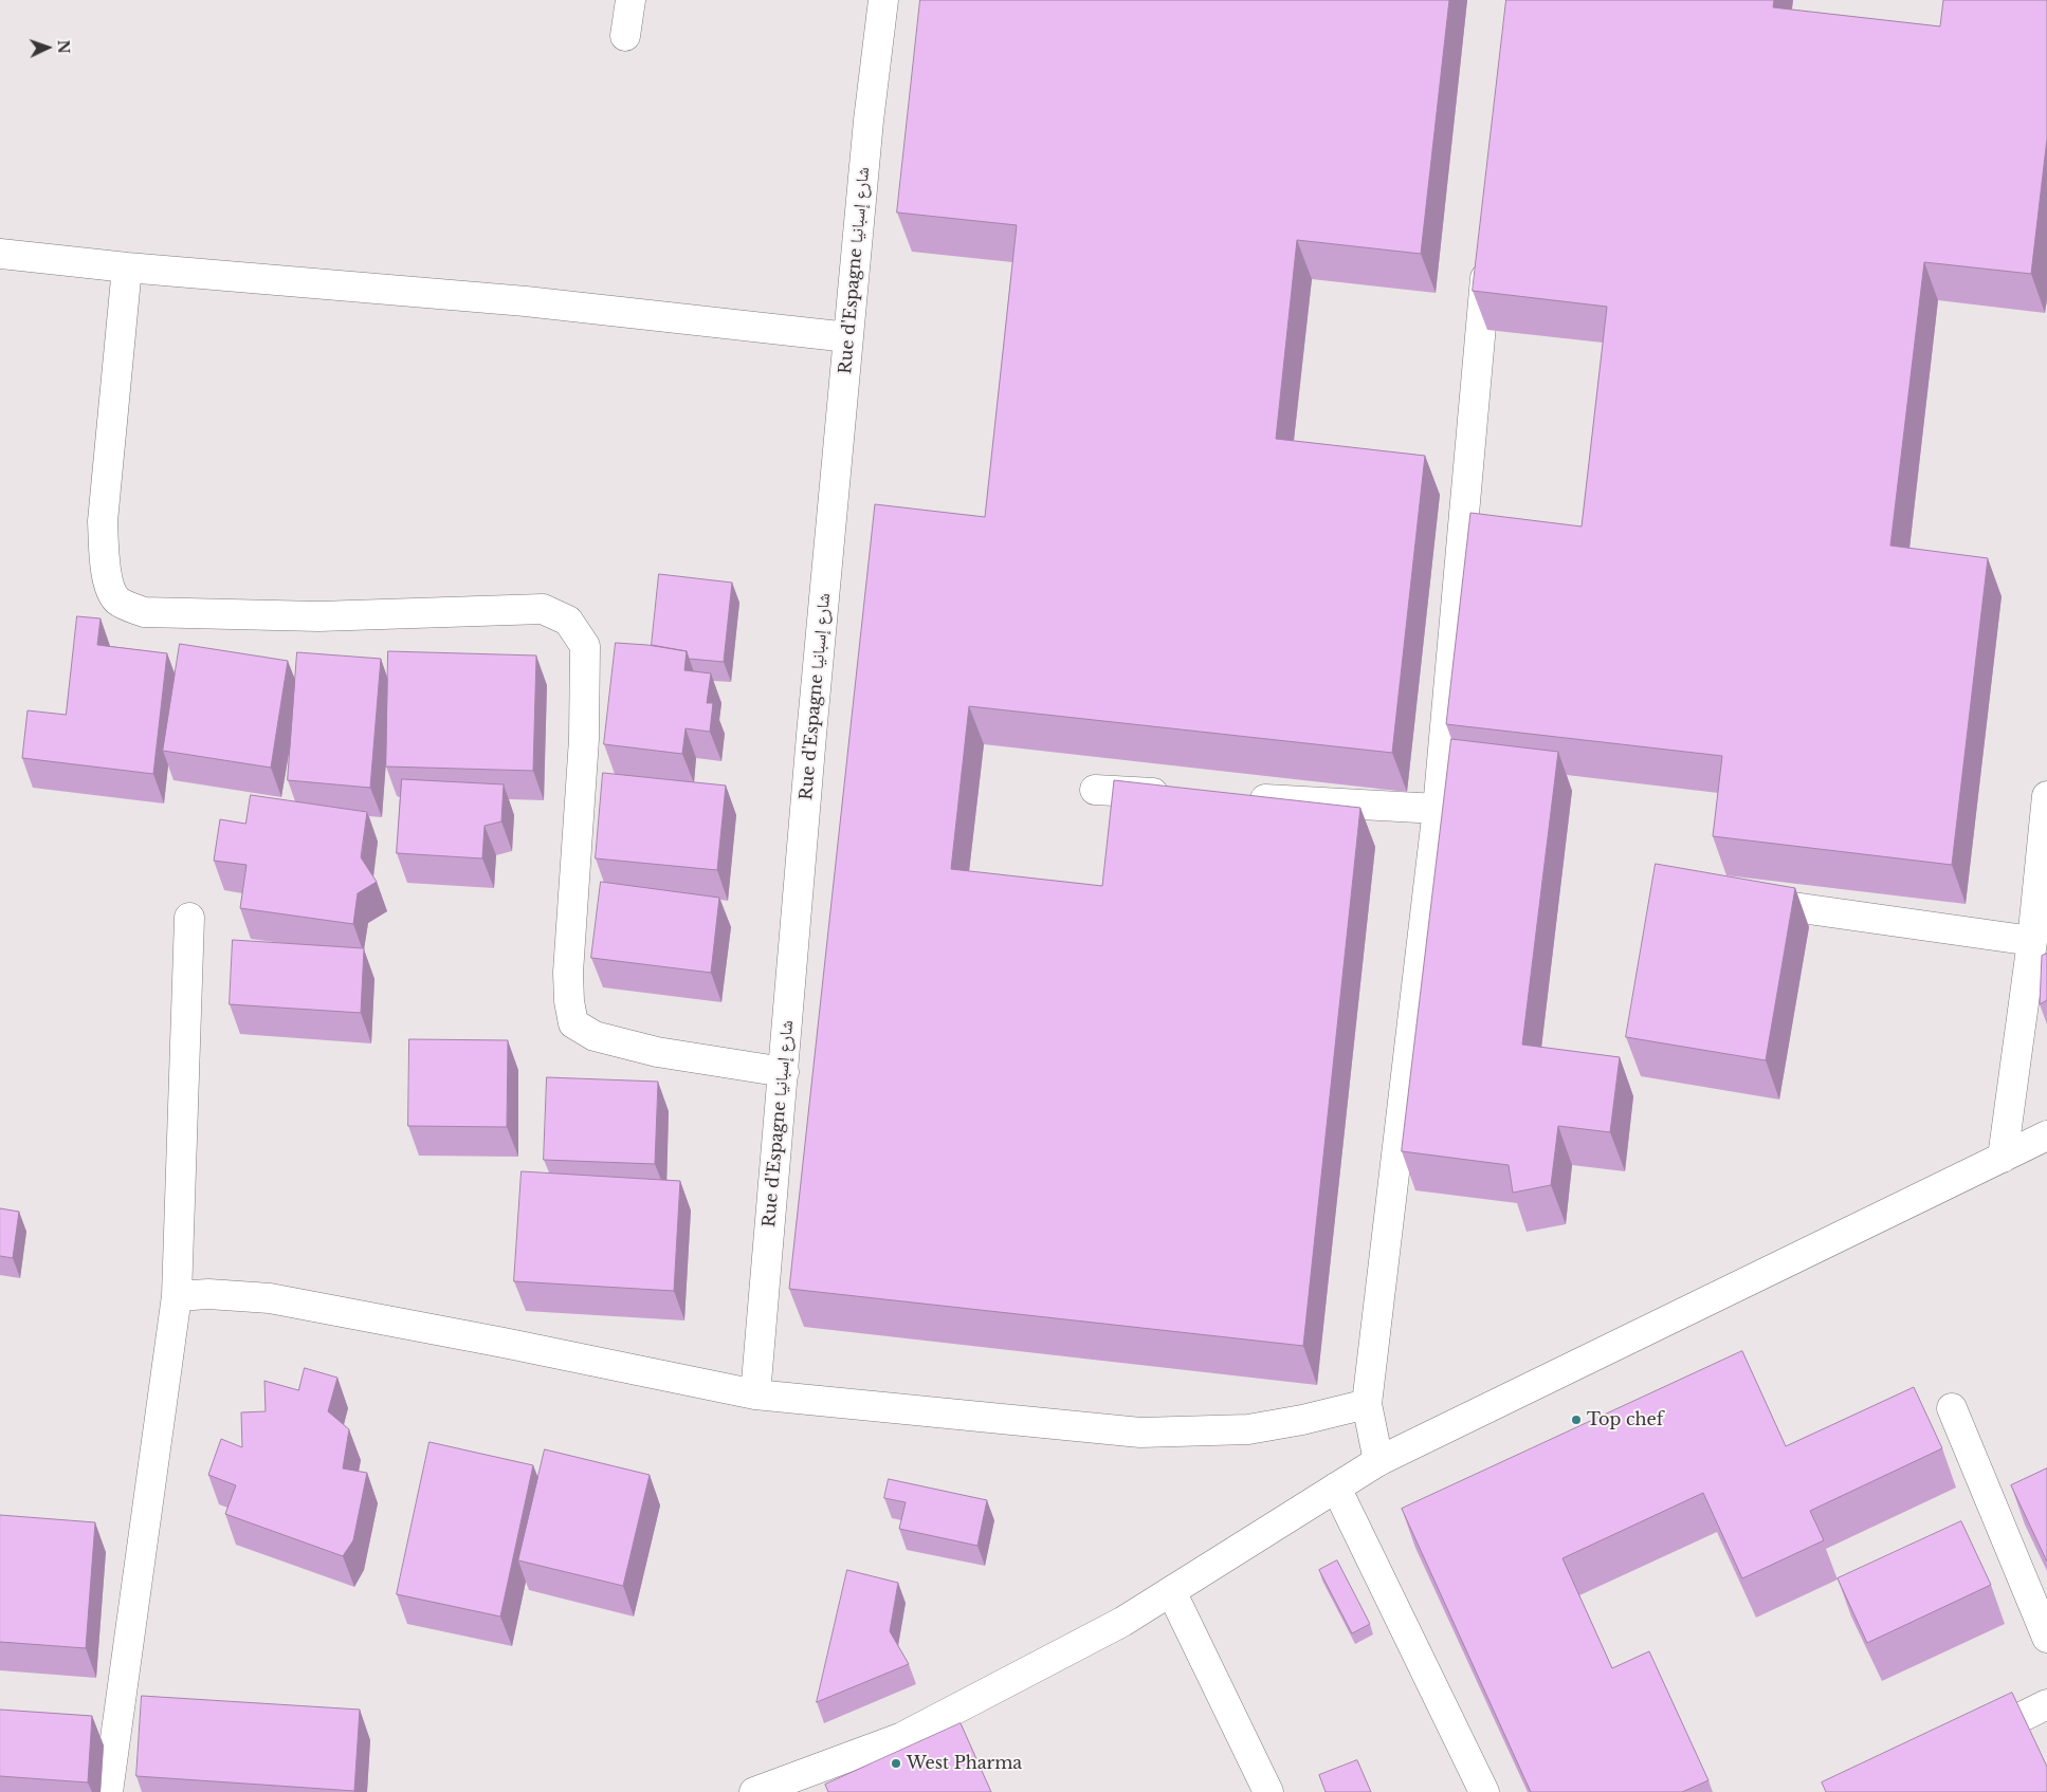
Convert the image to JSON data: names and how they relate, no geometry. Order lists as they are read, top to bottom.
{
  "streets": {
    "street": ["Rue d'Espagne شارع إسبانيا"]
  },
  "places": ["Top chef", "West Pharma"],
  "north": "right"
}
